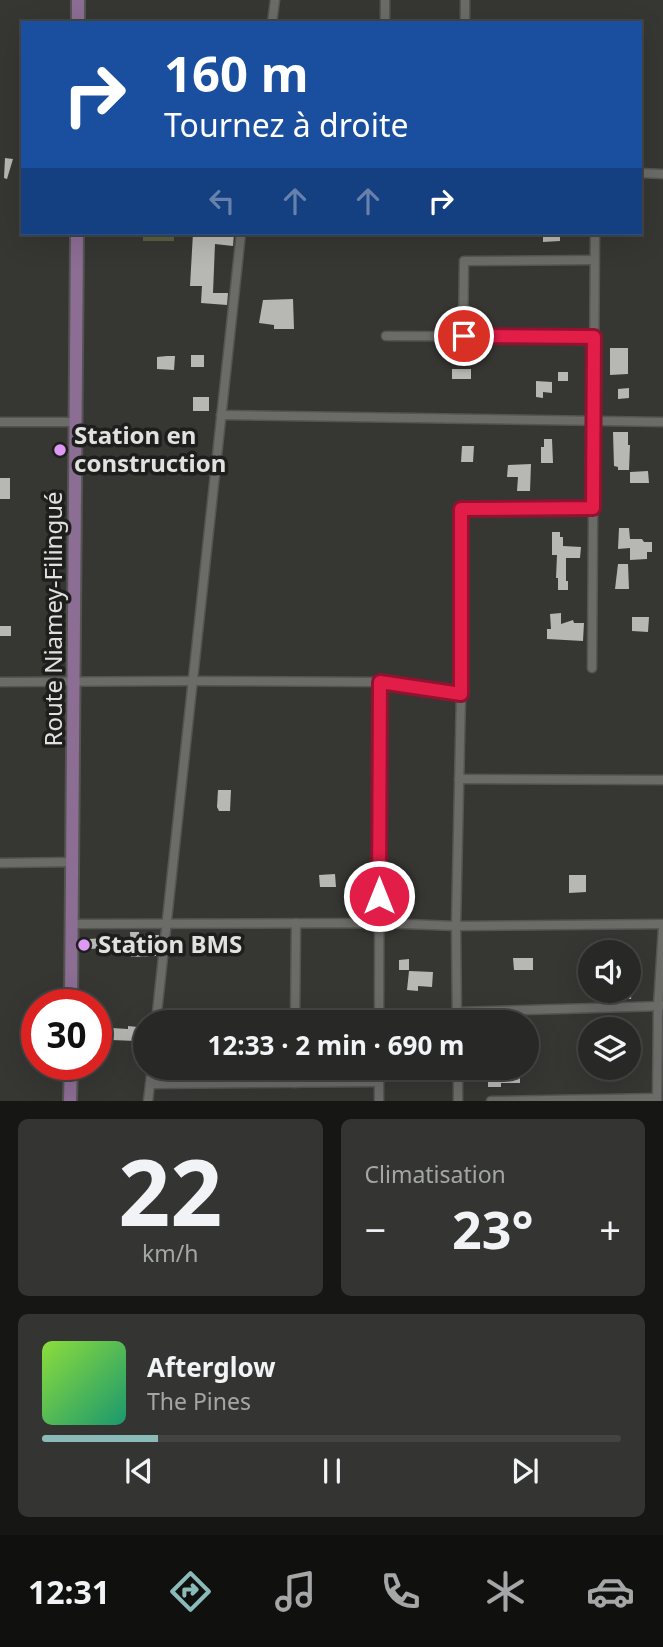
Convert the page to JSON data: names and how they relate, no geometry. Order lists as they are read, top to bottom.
{
  "streets": {
    "main road": ["Route Niamey-Filingué"]
  },
  "places": ["Station en construction", "Station BMS"],
  "page": {
    "turn": ["160 m", "Tournez à droite"],
    "limit": "30",
    "trip": "12:33 · 2 min · 690 m",
    "tile": [
      ["22", "km/h"],
      "Climatisation"
    ],
    "heat": ["−", "23°", "+"],
    "song": ["Afterglow", "The Pines"],
    "tabs": "12:31"
  }
}
